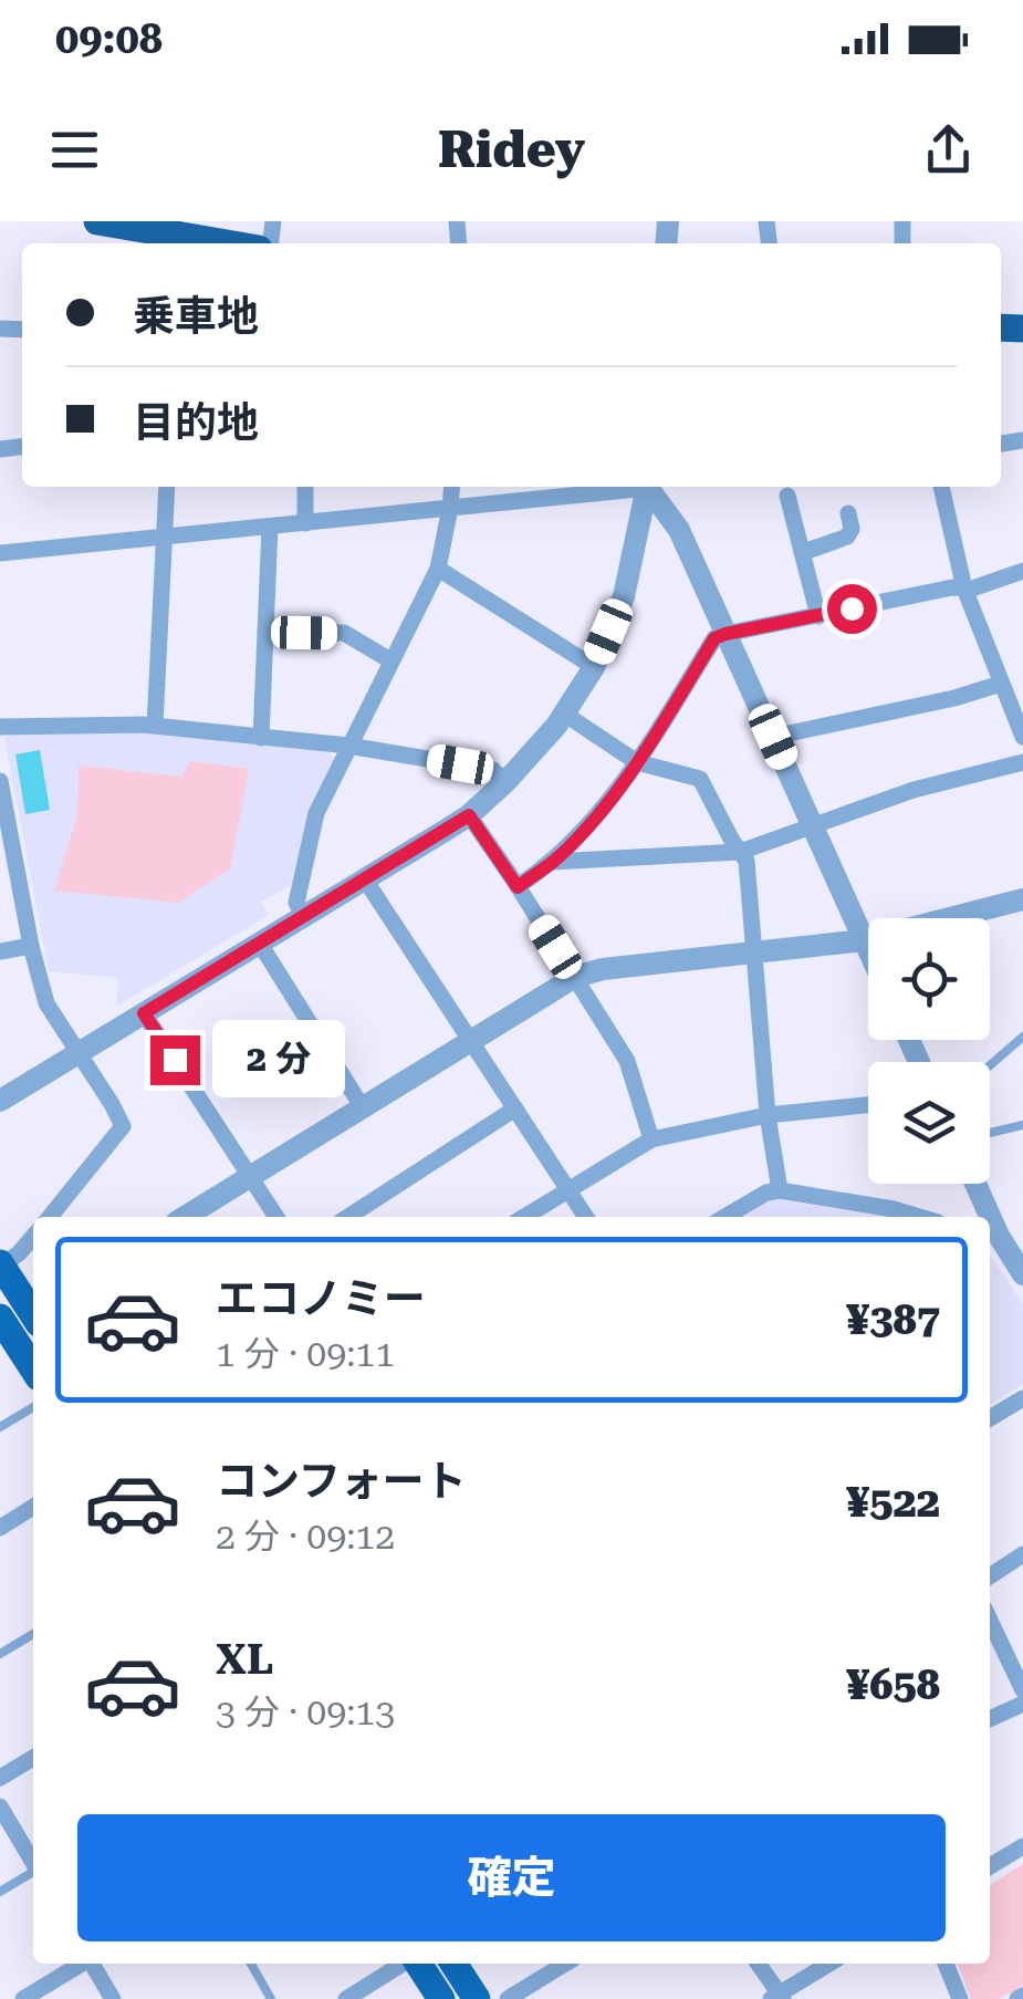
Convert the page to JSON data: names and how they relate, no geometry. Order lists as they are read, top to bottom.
{
  "page": {
    "status": "09:08",
    "header": "Ridey",
    "banner": ["乗車地", "目的地"],
    "bubble": "2 分",
    "list": [
      {
        "name": "エコノミー",
        "note": "1 分 · 09:11",
        "value": "¥387"
      },
      {
        "name": "コンフォート",
        "note": "2 分 · 09:12",
        "value": "¥522"
      },
      {
        "name": "XL",
        "note": "3 分 · 09:13",
        "value": "¥658"
      }
    ],
    "buttons": "確定"
  }
}
